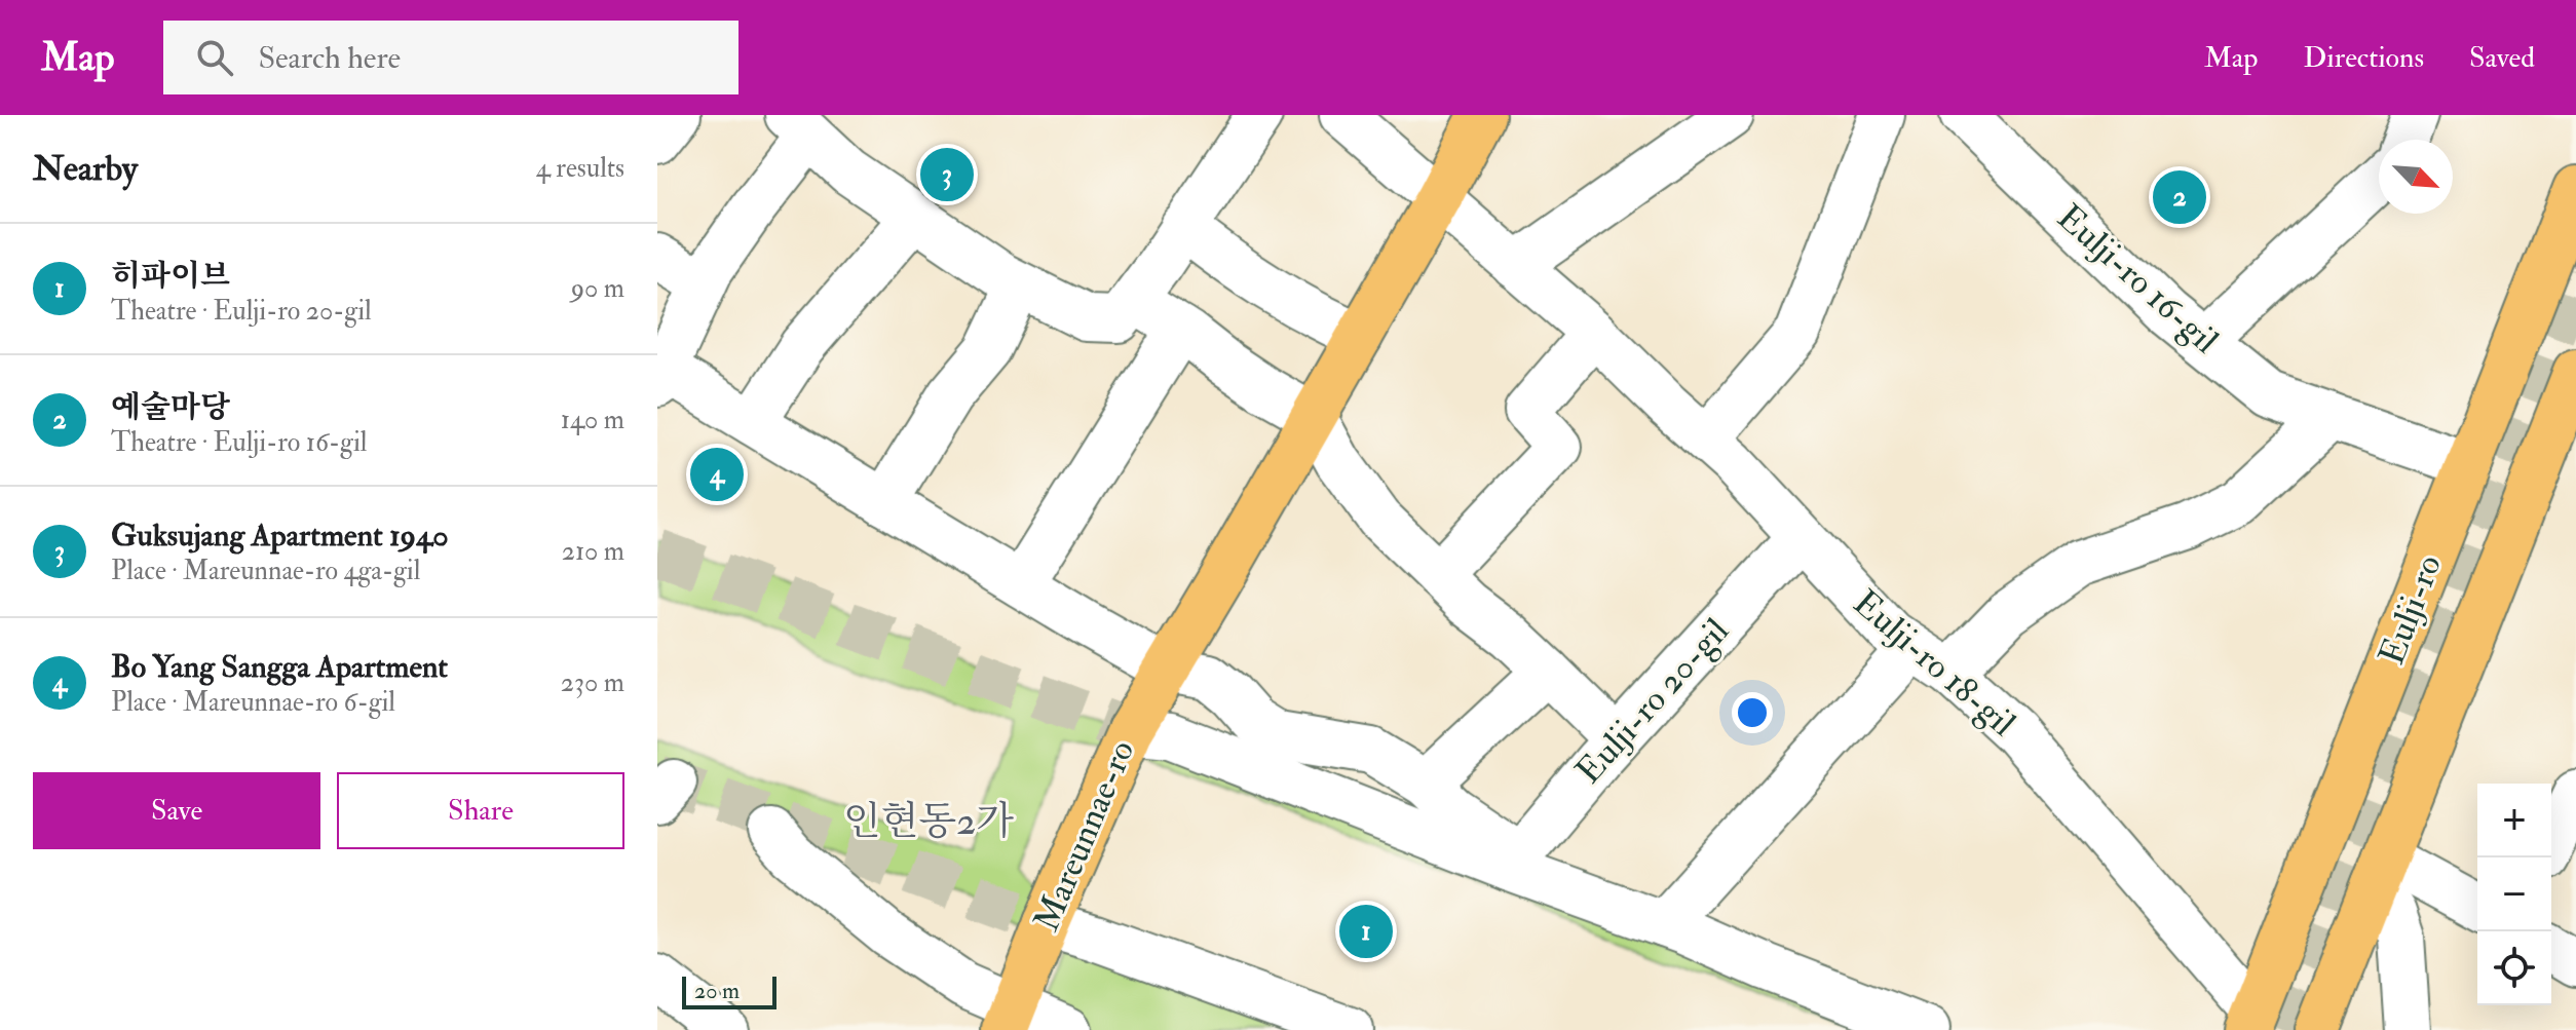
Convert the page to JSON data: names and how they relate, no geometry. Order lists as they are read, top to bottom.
{
  "streets": {
    "main road": ["Eulji-ro", "Mareunnae-ro"],
    "street": ["Eulji-ro 16-gil", "Eulji-ro 18-gil", "Eulji-ro 20-gil"]
  },
  "crossings": [
    ["Eulji-ro 16-gil", "Eulji-ro"],
    ["Eulji-ro", "Eulji-ro 18-gil"],
    ["Eulji-ro 18-gil", "Eulji-ro 20-gil"],
    ["Eulji-ro 18-gil", "Mareunnae-ro"]
  ],
  "districts": ["인현동2가"],
  "scale_bar": "20 m",
  "north": "bottom right",
  "page": {
    "header": "Map",
    "search": "Search here",
    "nav": ["Map", "Directions", "Saved"],
    "heading": ["Nearby", "4 results"],
    "pins": [
      "3",
      "2",
      "4",
      "1"
    ],
    "list": [
      {
        "mark": "1",
        "name": "히파이브",
        "note": "Theatre · Eulji-ro 20-gil",
        "value": "90 m"
      },
      {
        "mark": "2",
        "name": "예술마당",
        "note": "Theatre · Eulji-ro 16-gil",
        "value": "140 m"
      },
      {
        "mark": "3",
        "name": "Guksujang Apartment 1940",
        "note": "Place · Mareunnae-ro 4ga-gil",
        "value": "210 m"
      },
      {
        "mark": "4",
        "name": "Bo Yang Sangga Apartment",
        "note": "Place · Mareunnae-ro 6-gil",
        "value": "230 m"
      }
    ],
    "buttons": ["Save", "Share"],
    "map_buttons": ["+", "−"],
    "scale": "20 m"
  }
}
